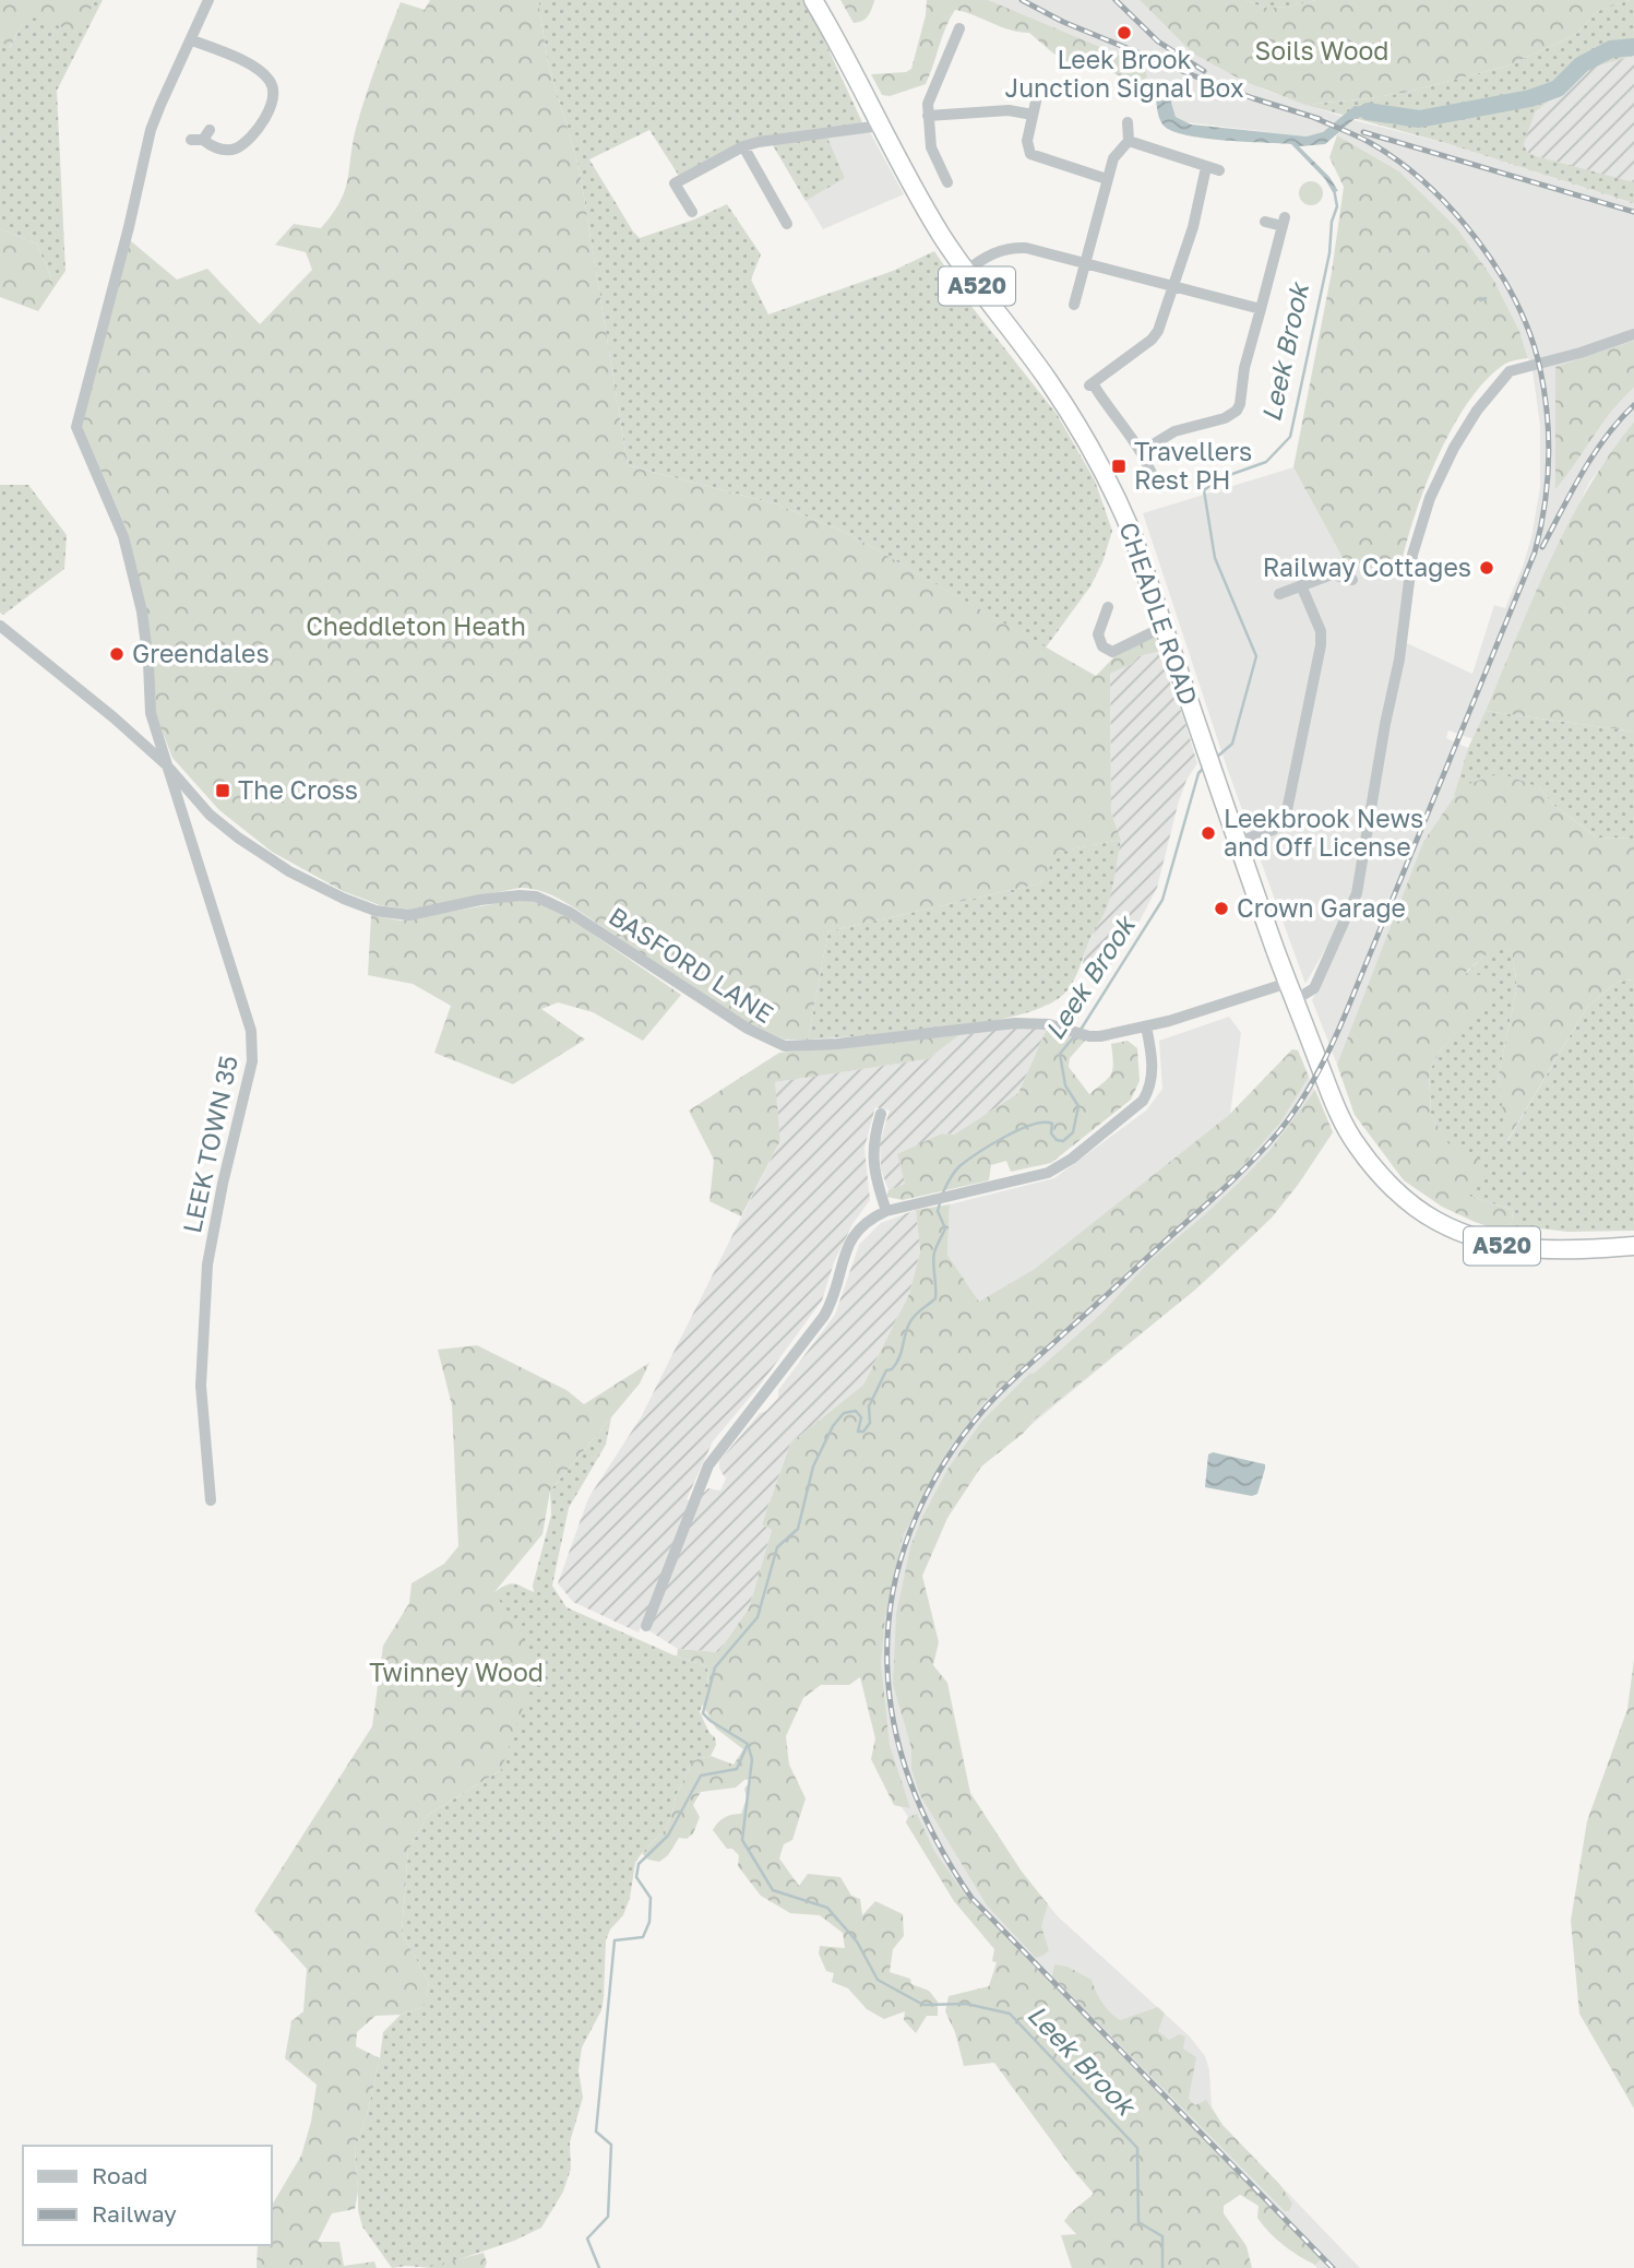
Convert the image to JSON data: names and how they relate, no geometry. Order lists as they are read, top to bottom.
{
  "streets": {
    "highway": ["A520", "CHEADLE ROAD"],
    "street": ["BASFORD LANE", "LEEK TOWN 35"]
  },
  "crossings": [
    ["CHEADLE ROAD", "BASFORD LANE"],
    ["BASFORD LANE", "LEEK TOWN 35"]
  ],
  "water": ["Leek Brook"],
  "parks": ["Soils Wood", "Cheddleton Heath", "Twinney Wood"],
  "places": {
    "other": [
      "Leek Brook Junction Signal Box",
      "Railway Cottages",
      "Greendales",
      "Leekbrook News and Off License",
      "Crown Garage"
    ],
    "transit": ["Travellers Rest PH", "The Cross"]
  },
  "legend": ["Road", "Railway"]
}
